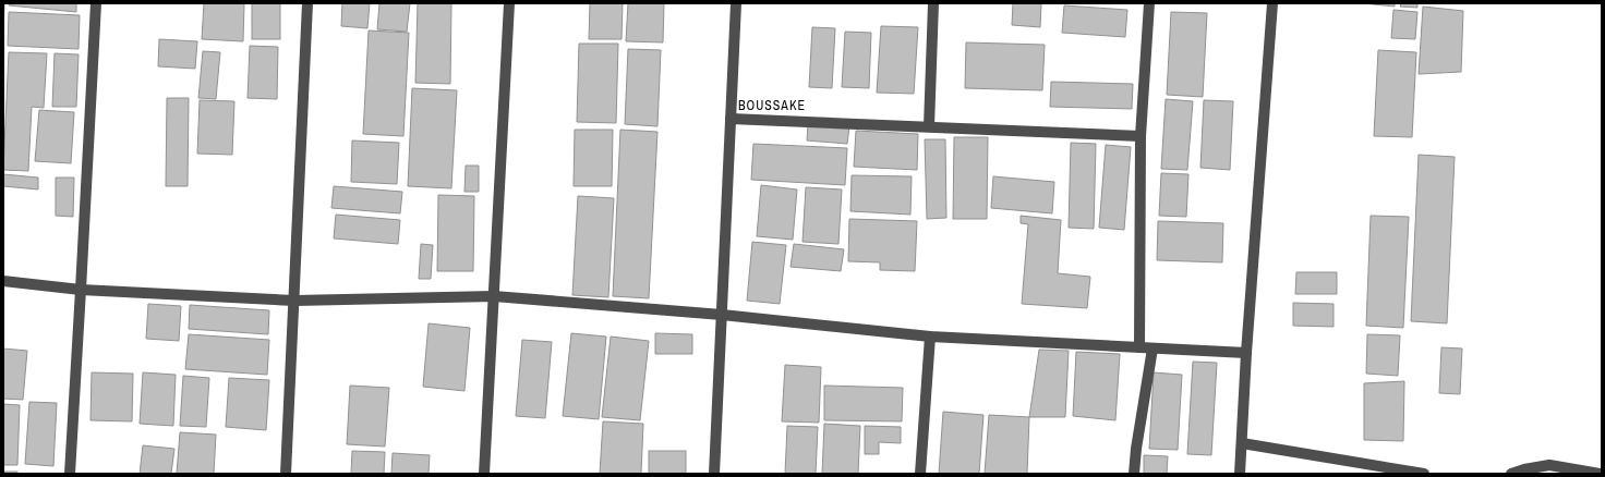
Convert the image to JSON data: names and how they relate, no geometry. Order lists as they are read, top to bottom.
{
  "districts": ["BOUSSAKE"]
}
